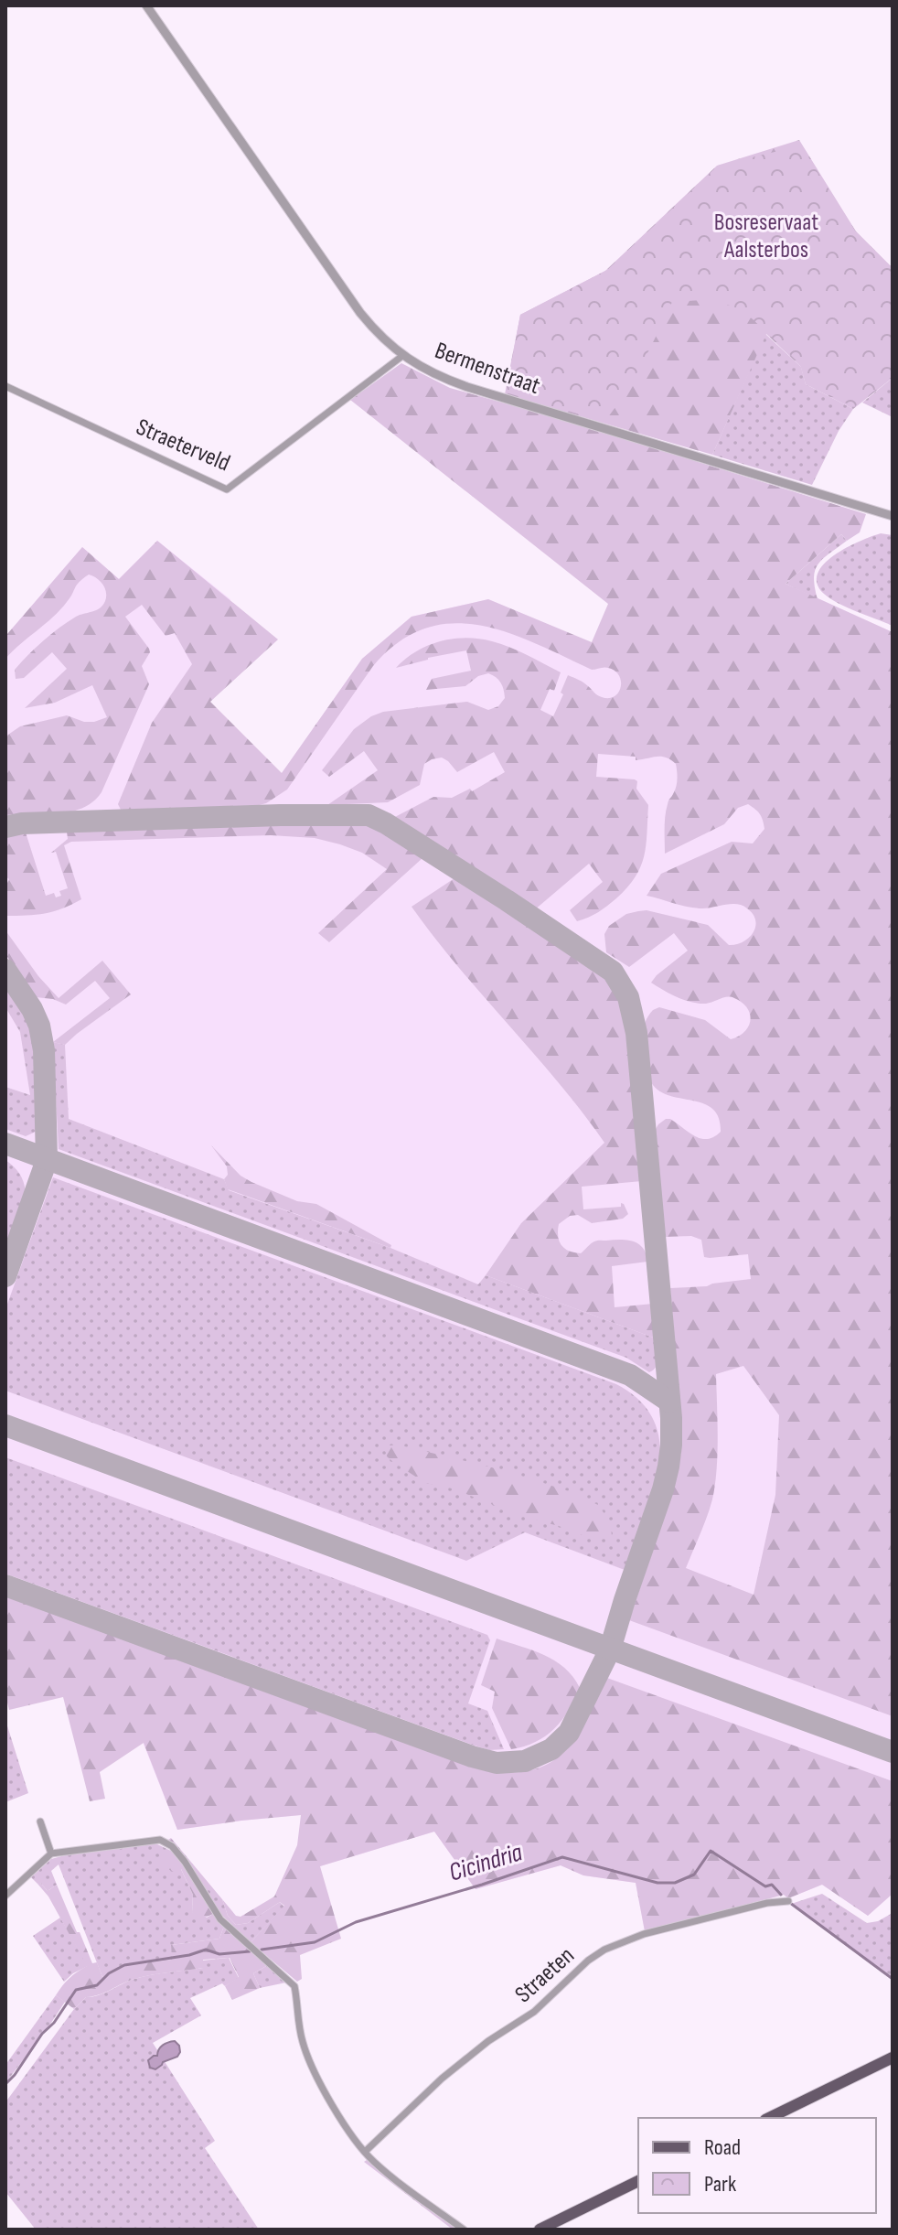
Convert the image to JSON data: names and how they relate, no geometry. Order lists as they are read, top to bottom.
{
  "streets": {
    "street": ["Bermenstraat", "Straeterveld", "Straeten"]
  },
  "crossings": [
    ["Bermenstraat", "Straeterveld"]
  ],
  "water": ["Cicindria"],
  "parks": ["Bosreservaat Aalsterbos"],
  "legend": ["Road", "Park"]
}
